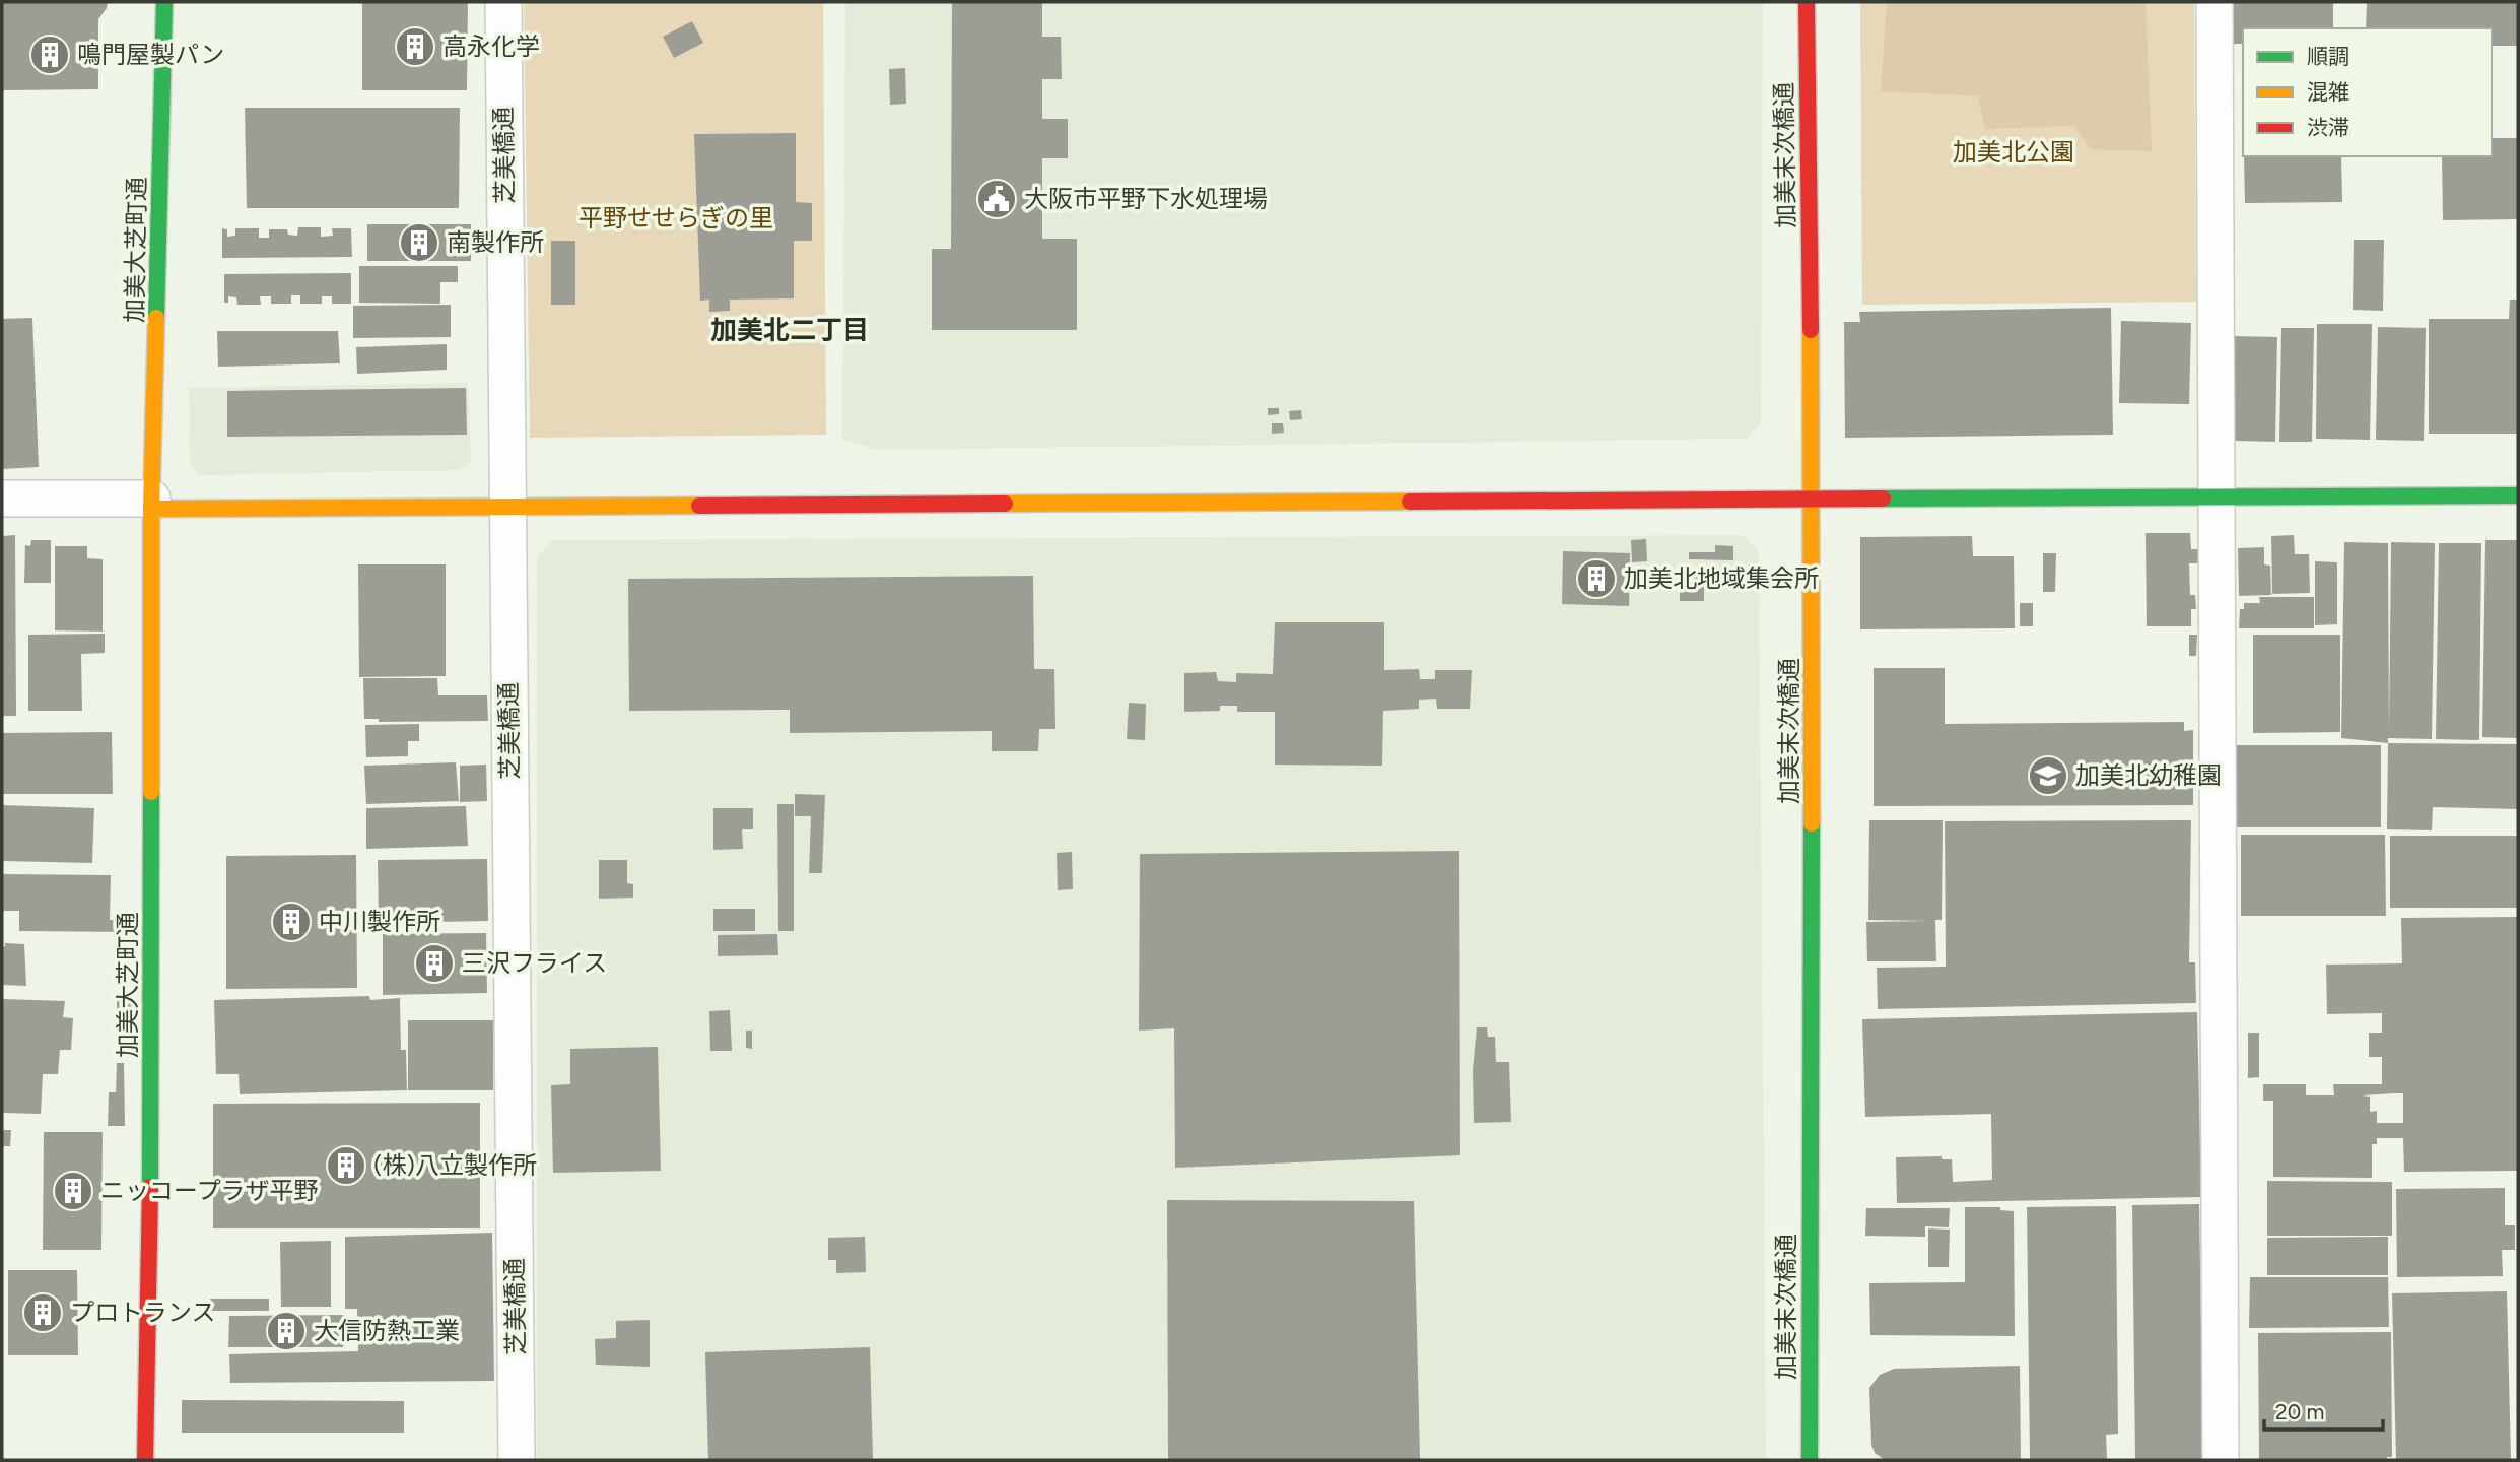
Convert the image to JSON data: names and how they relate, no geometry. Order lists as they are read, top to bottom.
{
  "streets": {
    "street": ["芝美橋通", "加美末次橋通", "加美大芝町通"]
  },
  "districts": ["加美北二丁目"],
  "parks": ["加美北公園", "平野せせらぎの里"],
  "places": {
    "building": [
      "高永化学",
      "鳴門屋製パン",
      "南製作所",
      "加美北地域集会所",
      "中川製作所",
      "三沢フライス",
      "(株)八立製作所",
      "ニッコープラザ平野",
      "プロトランス",
      "大信防熱工業"
    ],
    "public building": ["大阪市平野下水処理場"],
    "school or university": ["加美北幼稚園"]
  },
  "legend": ["順調", "混雑", "渋滞"],
  "scale_bar": "20 m"
}
